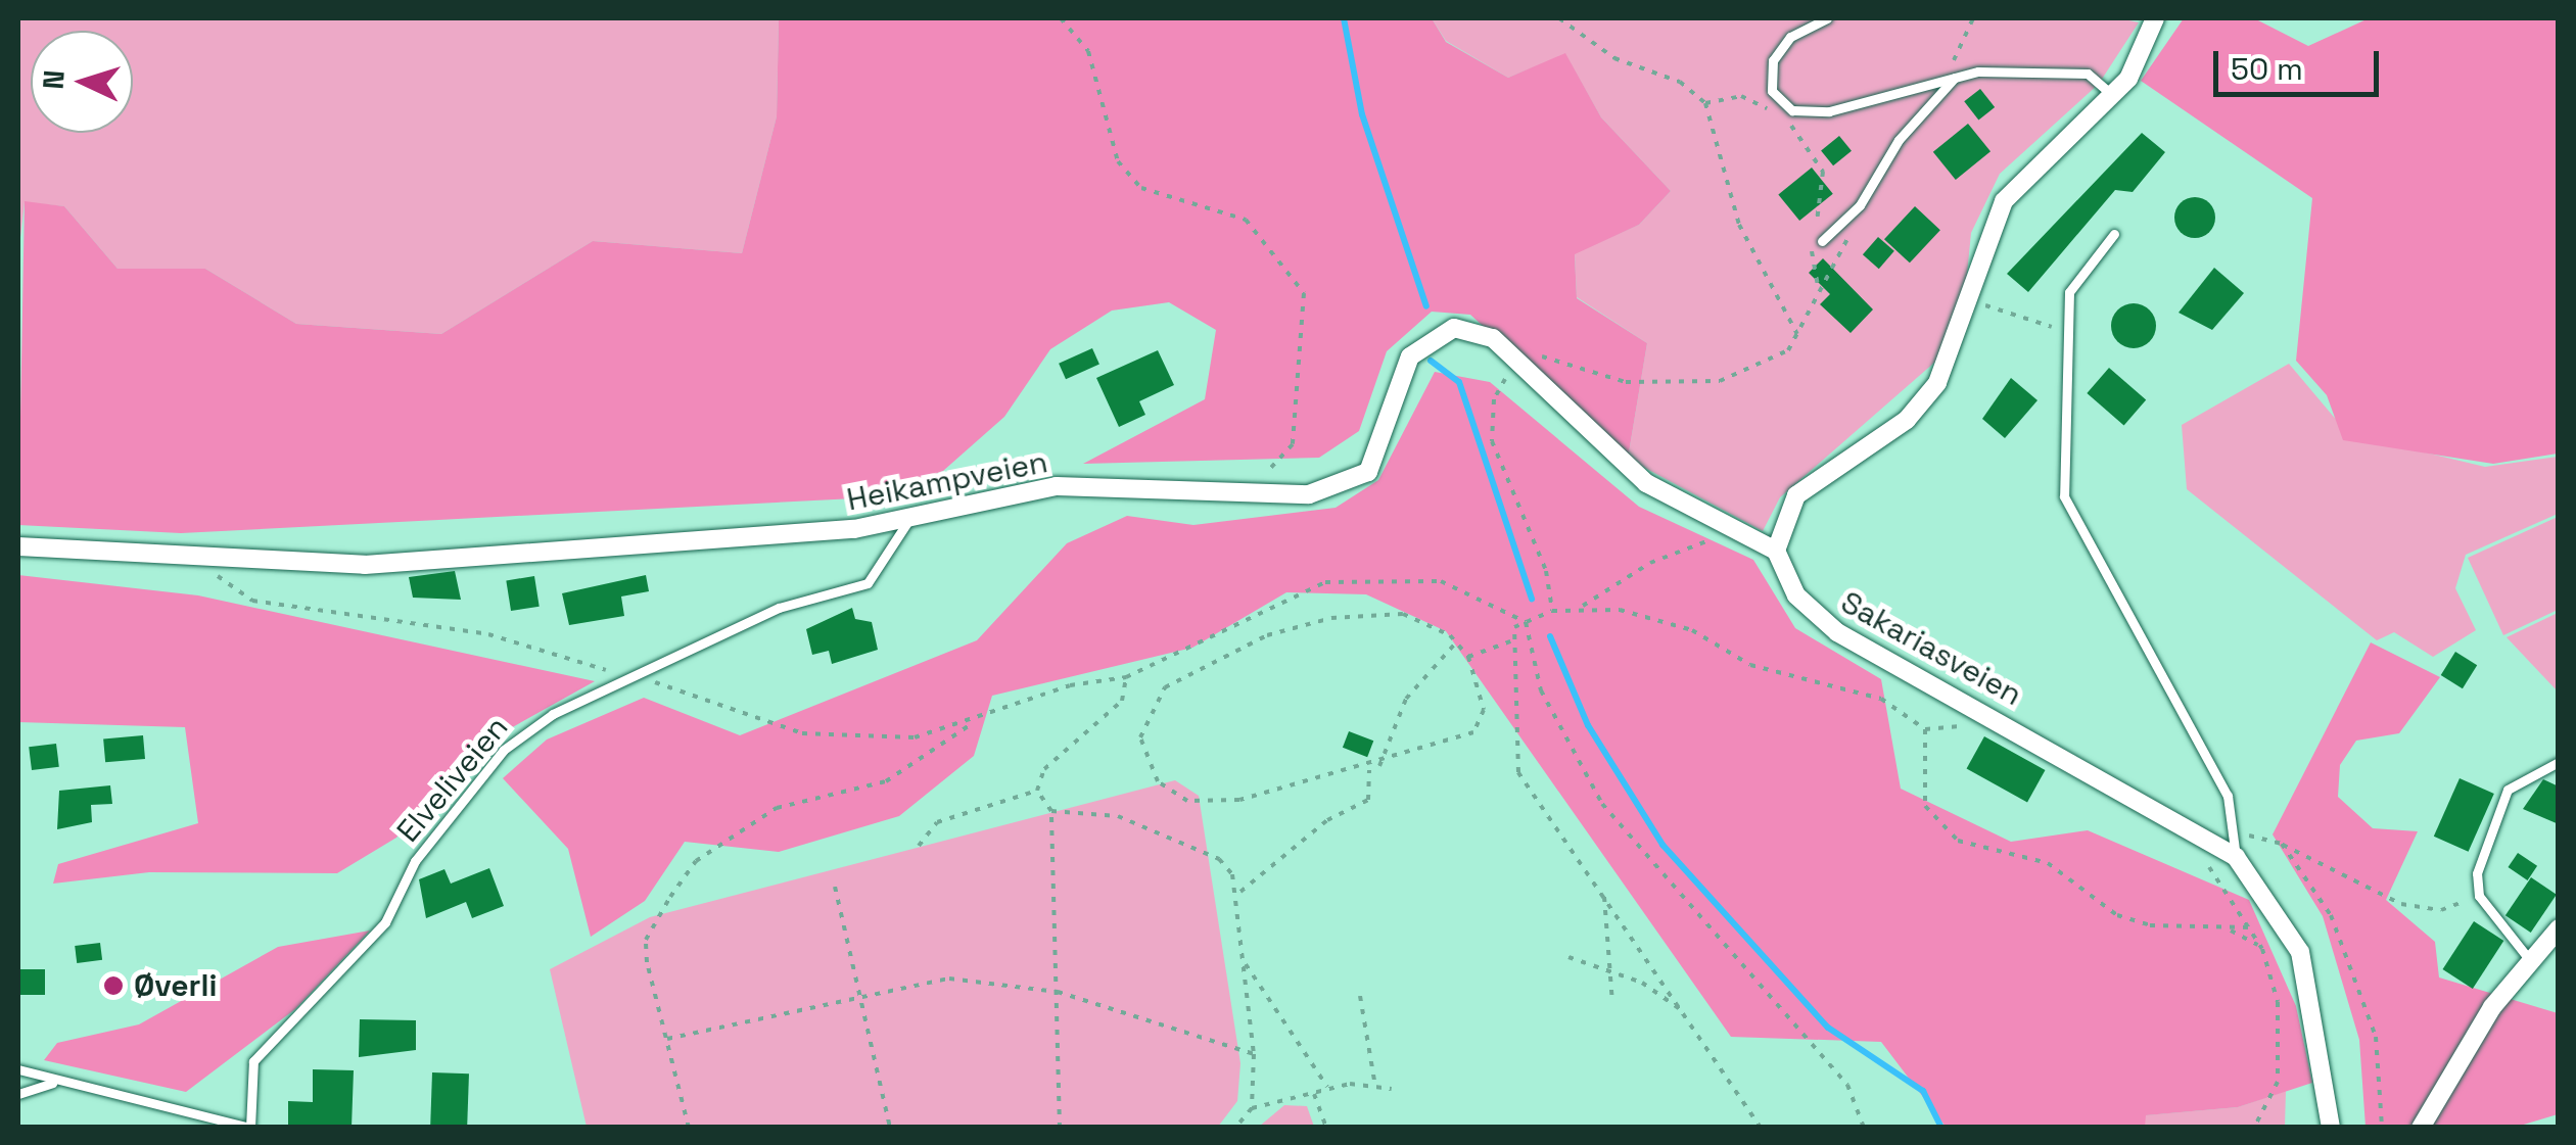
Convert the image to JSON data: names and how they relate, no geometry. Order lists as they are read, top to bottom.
{
  "streets": {
    "street": ["Heikampveien", "Sakariasveien"],
    "lane": ["Elveliveien"]
  },
  "crossings": [
    ["Heikampveien", "Sakariasveien"],
    ["Heikampveien", "Elveliveien"]
  ],
  "places": ["Øverli"],
  "scale_bar": "50 m",
  "north": "left"
}
